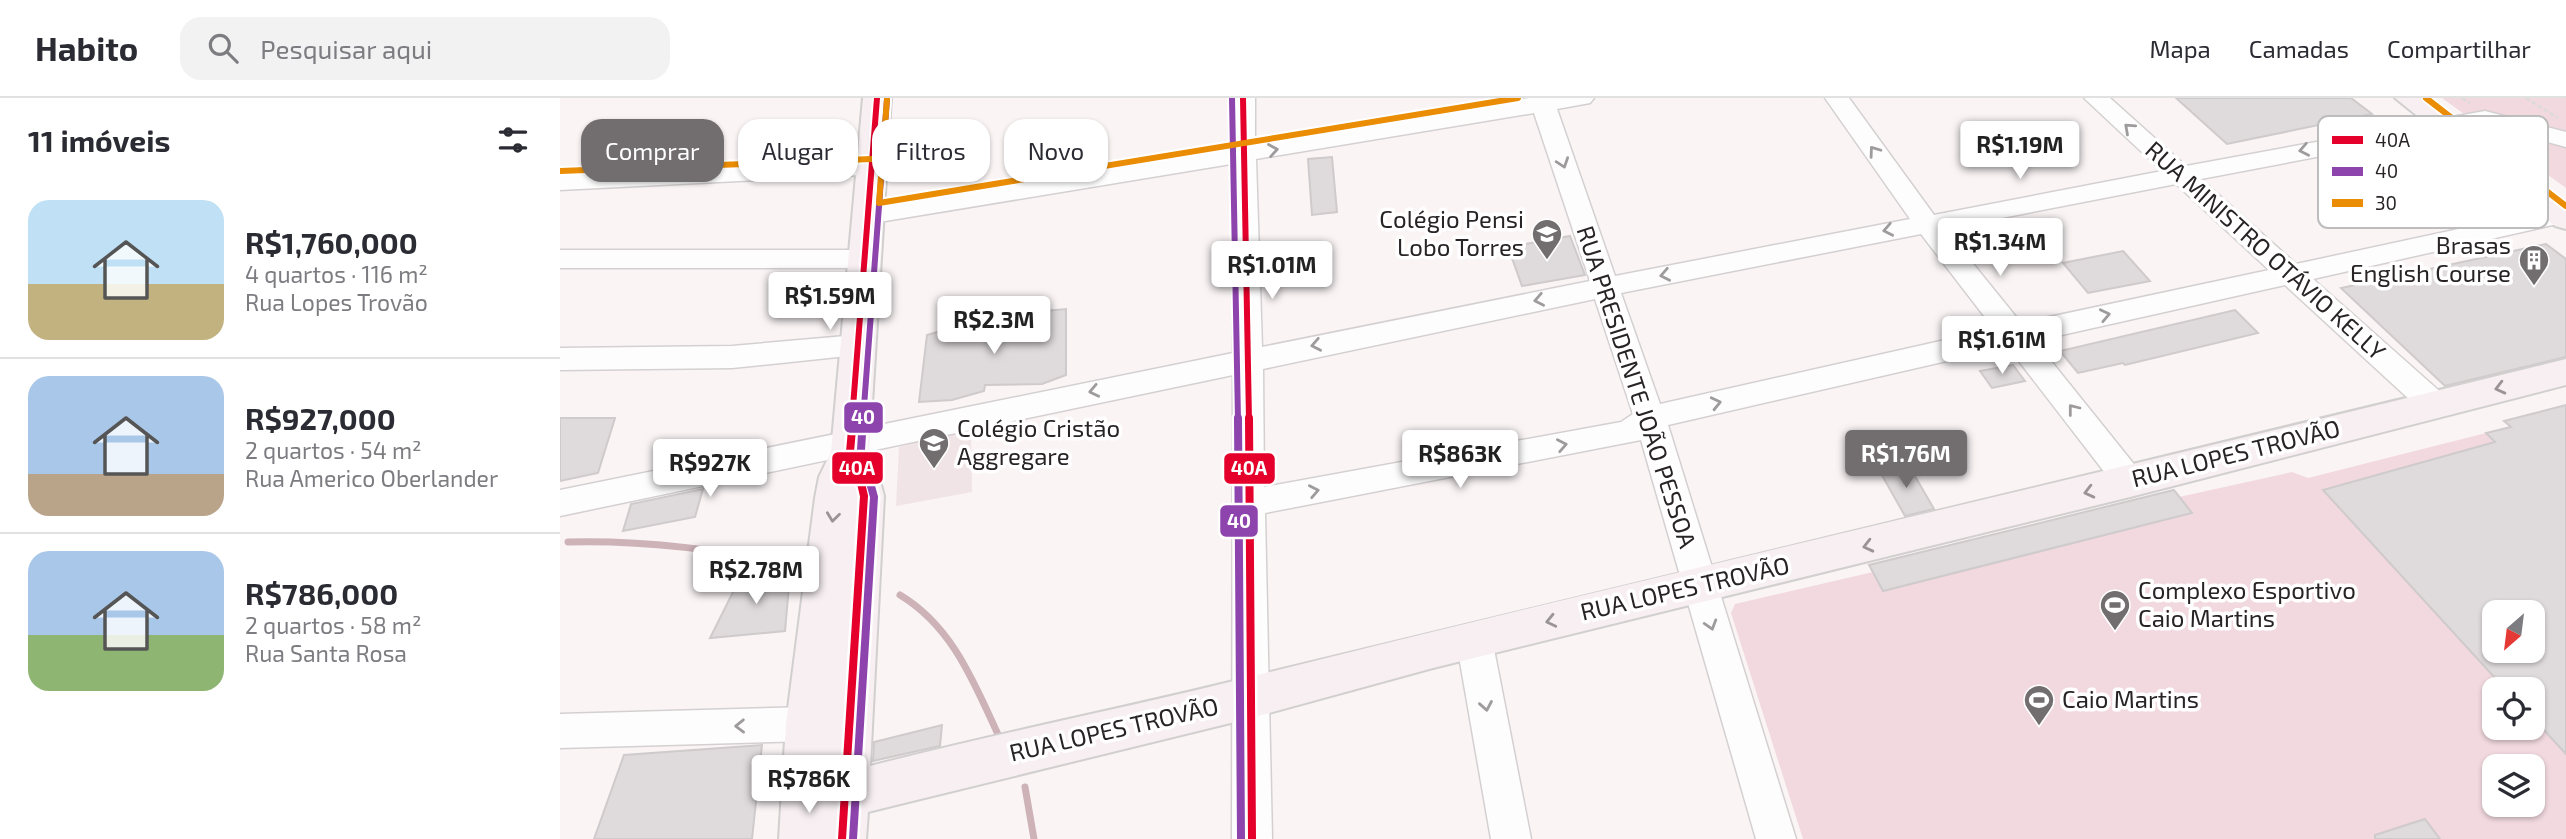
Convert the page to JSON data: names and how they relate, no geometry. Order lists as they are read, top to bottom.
{
  "streets": {
    "main road": ["RUA LOPES TROVÃO"],
    "street": ["RUA MINISTRO OTÁVIO KELLY", "RUA PRESIDENTE JOÃO PESSOA"]
  },
  "crossings": [
    ["RUA MINISTRO OTÁVIO KELLY", "RUA LOPES TROVÃO"],
    ["RUA PRESIDENTE JOÃO PESSOA", "RUA LOPES TROVÃO"]
  ],
  "one_way": ["RUA LOPES TROVÃO"],
  "places": {
    "school or university": ["Colégio Pensi Lobo Torres", "Colégio Cristão Aggregare"],
    "building": ["Brasas English Course"],
    "sports": ["Complexo Esportivo Caio Martins", "Caio Martins"]
  },
  "lines": ["transit line 40A", "transit line 40", "transit line 30"],
  "legend": ["40A", "40", "30"],
  "north": "bottom left",
  "page": {
    "header": "Habito",
    "search": "Pesquisar aqui",
    "nav": ["Mapa", "Camadas", "Compartilhar"],
    "heading": "11 imóveis",
    "chip": [
      "Comprar",
      "Alugar",
      "Filtros",
      "Novo"
    ],
    "price": [
      "R$1.19M",
      "R$1.34M",
      "R$1.01M",
      "R$1.59M",
      "R$2.3M",
      "R$1.61M",
      "R$863K",
      "R$1.76M",
      "R$927K",
      "R$2.78M",
      "R$786K"
    ],
    "list": [
      {
        "name": "R$1,760,000",
        "note": "4 quartos · 116 m² · Rua Lopes Trovão"
      },
      {
        "name": "R$927,000",
        "note": "2 quartos · 54 m² · Rua Americo Oberlander"
      },
      {
        "name": "R$786,000",
        "note": "2 quartos · 58 m² · Rua Santa Rosa"
      }
    ]
  }
}
